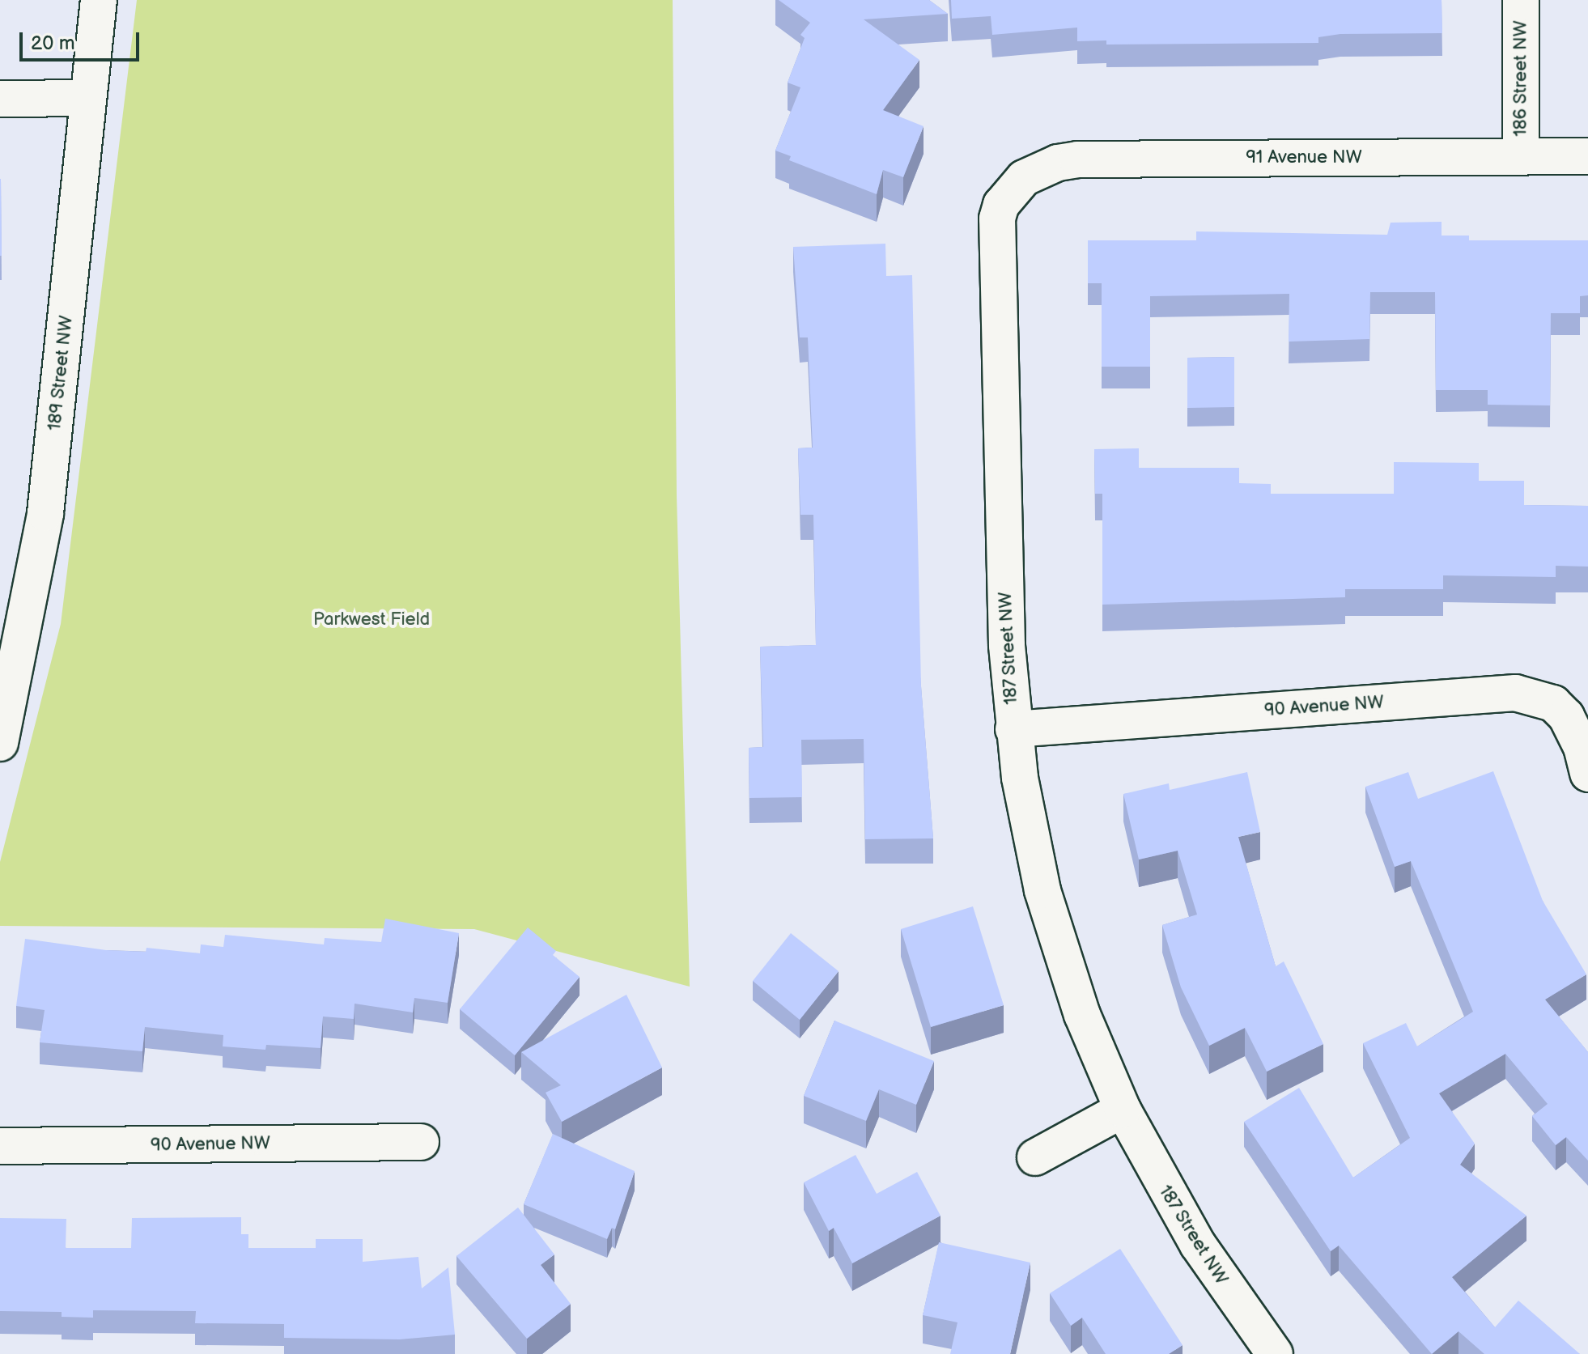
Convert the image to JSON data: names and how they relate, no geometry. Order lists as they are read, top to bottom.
{
  "streets": {
    "street": [
      "186 Street NW",
      "91 Avenue NW",
      "189 Street NW",
      "187 Street NW",
      "90 Avenue NW"
    ]
  },
  "crossings": [
    ["186 Street NW", "91 Avenue NW"],
    ["91 Avenue NW", "187 Street NW"],
    ["187 Street NW", "90 Avenue NW"]
  ],
  "parks": ["Parkwest Field"],
  "scale_bar": "20 m"
}
